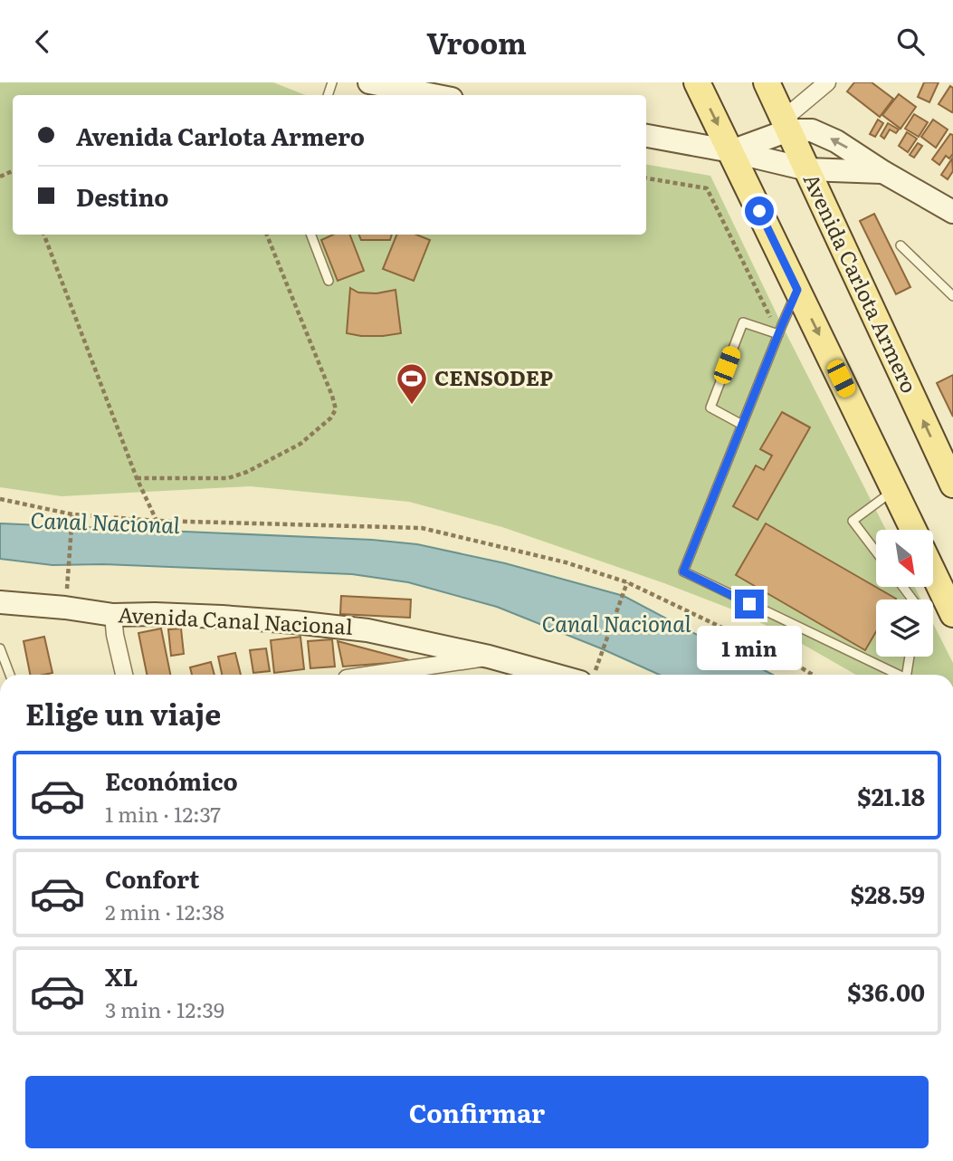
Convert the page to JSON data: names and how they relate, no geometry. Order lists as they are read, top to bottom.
{
  "streets": {
    "main road": ["Avenida Carlota Armero"],
    "street": ["Avenida Canal Nacional"]
  },
  "water": ["Canal Nacional"],
  "places": {
    "sports": ["CENSODEP"]
  },
  "north": "bottom right",
  "page": {
    "header": "Vroom",
    "banner": ["Avenida Carlota Armero", "Destino"],
    "bubble": "1 min",
    "heading": "Elige un viaje",
    "list": [
      {
        "name": "Económico",
        "note": "1 min · 12:37",
        "value": "$21.18"
      },
      {
        "name": "Confort",
        "note": "2 min · 12:38",
        "value": "$28.59"
      },
      {
        "name": "XL",
        "note": "3 min · 12:39",
        "value": "$36.00"
      }
    ],
    "buttons": "Confirmar"
  }
}
